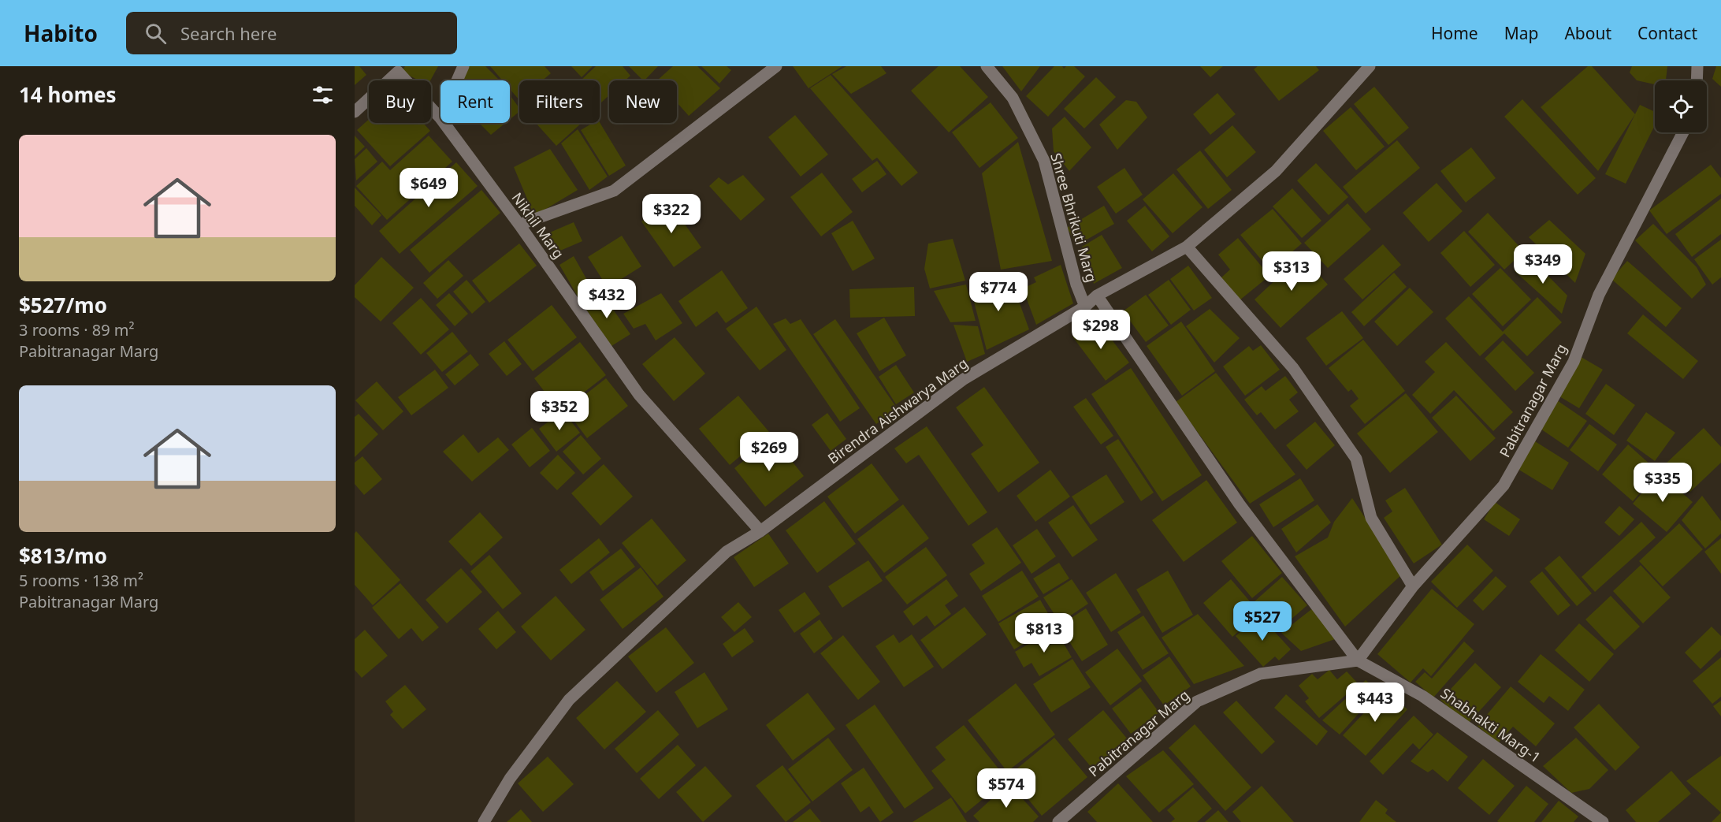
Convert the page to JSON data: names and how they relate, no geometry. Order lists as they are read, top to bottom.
{
  "streets": {
    "street": [
      "Shree Bhrikuti Marg",
      "Nikhil Marg",
      "Pabitranagar Marg",
      "Birendra Aishwarya Marg",
      "Shabhakti Marg-1"
    ]
  },
  "crossings": [
    ["Shree Bhrikuti Marg", "Birendra Aishwarya Marg"],
    ["Nikhil Marg", "Birendra Aishwarya Marg"],
    ["Pabitranagar Marg", "Shabhakti Marg-1"]
  ],
  "page": {
    "header": "Habito",
    "search": "Search here",
    "nav": [
      "Home",
      "Map",
      "About",
      "Contact"
    ],
    "heading": "14 homes",
    "chip": [
      "Buy",
      "Rent",
      "Filters",
      "New"
    ],
    "list": [
      {
        "name": "$527/mo",
        "note": "3 rooms · 89 m² · Pabitranagar Marg"
      },
      {
        "name": "$813/mo",
        "note": "5 rooms · 138 m² · Pabitranagar Marg"
      }
    ],
    "price": [
      "$649",
      "$322",
      "$349",
      "$313",
      "$774",
      "$432",
      "$298",
      "$352",
      "$269",
      "$335",
      "$527",
      "$813",
      "$443",
      "$574"
    ]
  }
}
